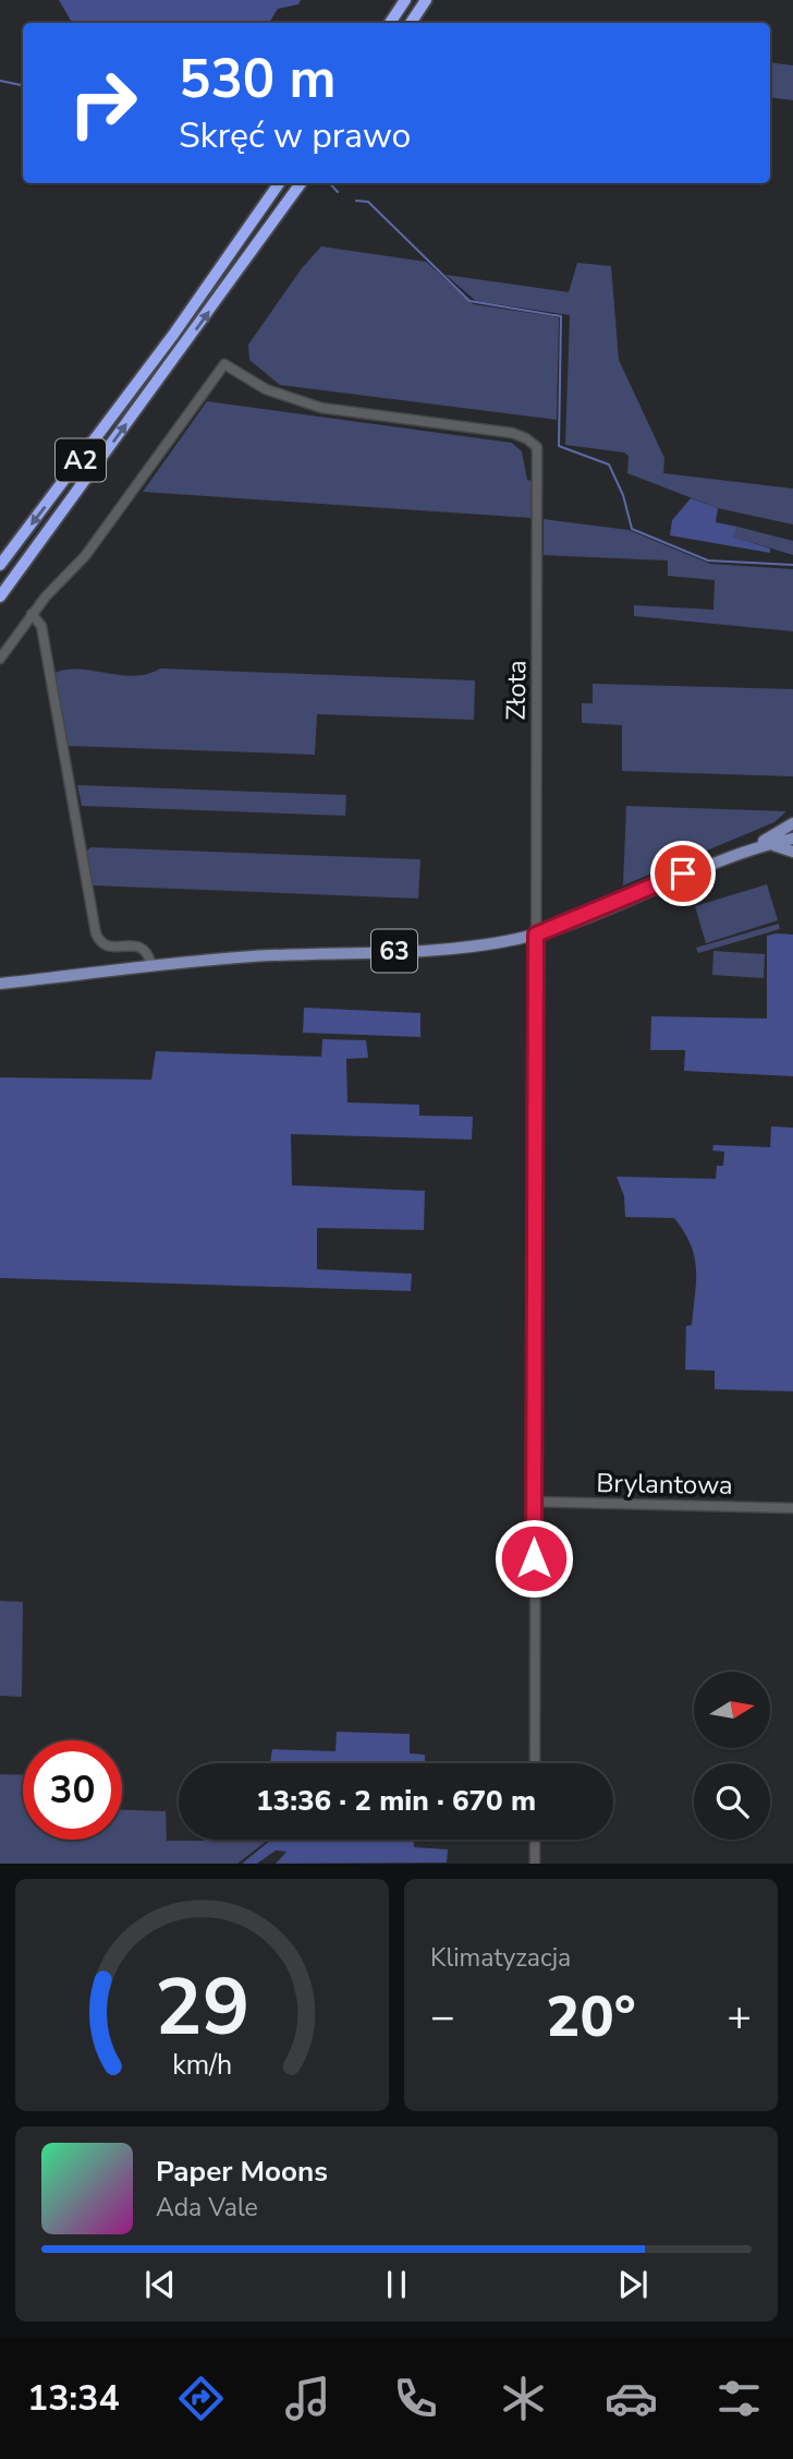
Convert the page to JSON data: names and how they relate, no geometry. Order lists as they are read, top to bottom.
{
  "streets": {
    "highway": ["A2"],
    "main road": ["63"],
    "street": ["Złota", "Brylantowa"]
  },
  "crossings": [
    ["Złota", "63"],
    ["Złota", "Brylantowa"]
  ],
  "north": "right",
  "page": {
    "turn": ["530 m", "Skręć w prawo"],
    "limit": "30",
    "trip": "13:36 · 2 min · 670 m",
    "tile": "Klimatyzacja",
    "heat": ["−", "20°", "+"],
    "song": ["Paper Moons", "Ada Vale"],
    "tabs": "13:34",
    "gauge": ["29", "km/h"]
  }
}
